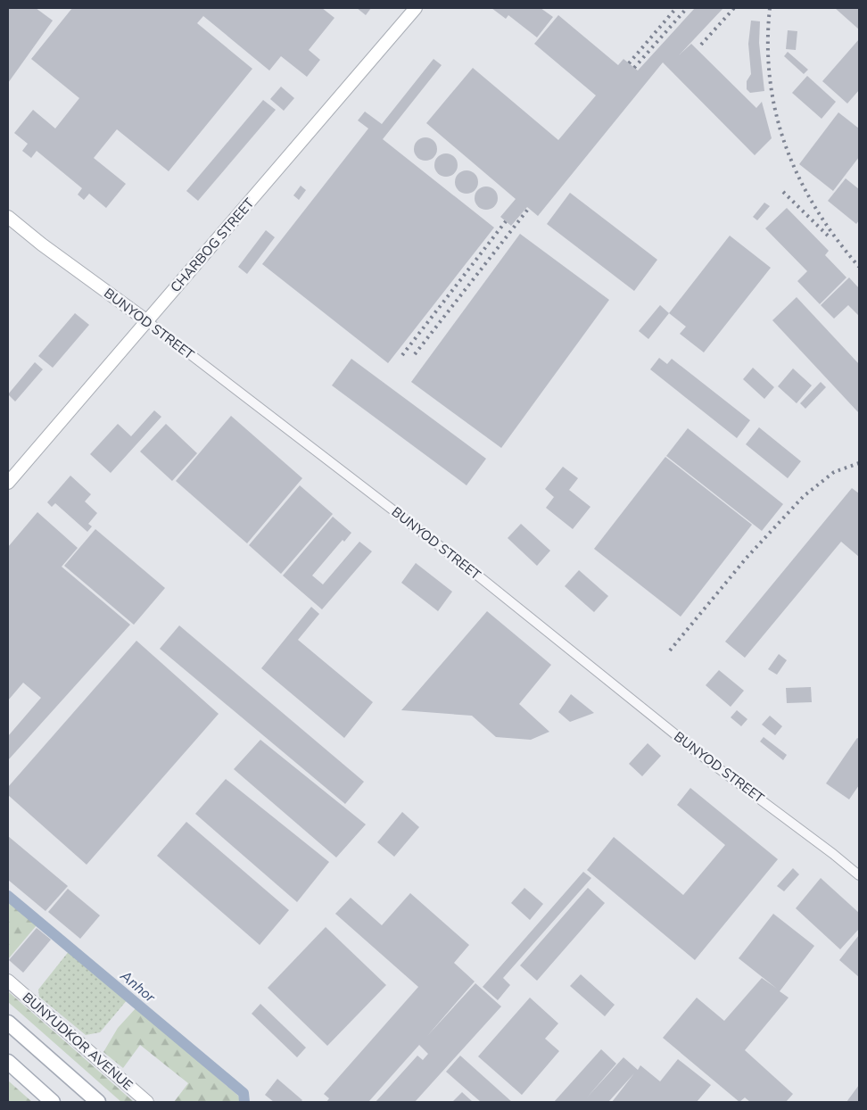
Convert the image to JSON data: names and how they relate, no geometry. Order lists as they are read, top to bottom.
{
  "streets": {
    "street": ["CHARBOG STREET", "BUNYOD STREET", "BUNYUDKOR AVENUE"]
  },
  "crossings": [
    ["CHARBOG STREET", "BUNYOD STREET"]
  ],
  "water": ["Anhor"]
}
